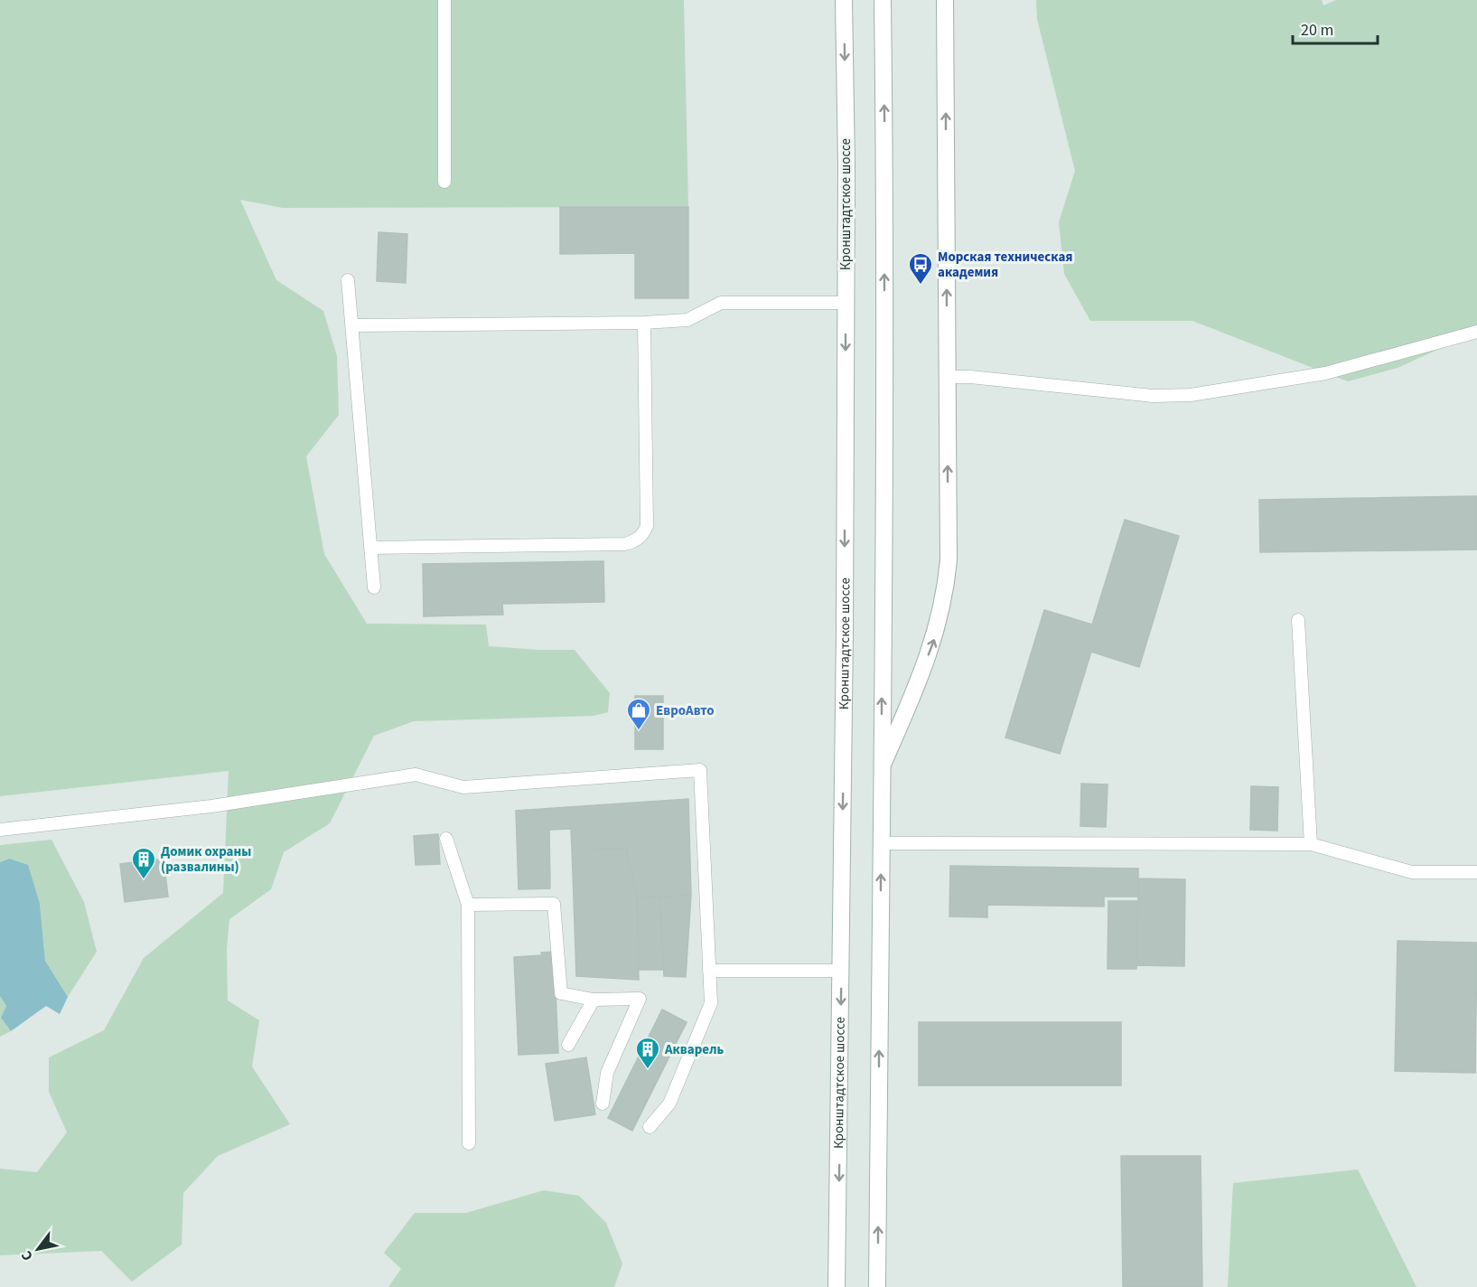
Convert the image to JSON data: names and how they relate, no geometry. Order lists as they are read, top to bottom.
{
  "streets": {
    "main road": ["Кронштадтское шоссе"]
  },
  "places": {
    "bus stop": ["Морская техническая академия"],
    "shop": ["ЕвроАвто"],
    "building": ["Домик охраны (развалины)", "Акварель"]
  },
  "scale_bar": "20 m",
  "north": "bottom left"
}
